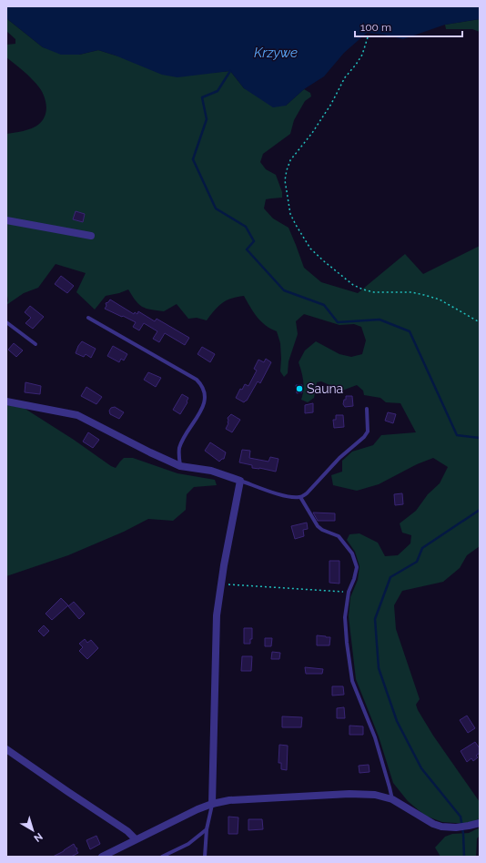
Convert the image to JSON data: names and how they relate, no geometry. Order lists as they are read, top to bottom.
{
  "water": ["Krzywe"],
  "places": ["Sauna"],
  "scale_bar": "100 m",
  "north": "bottom right"
}
